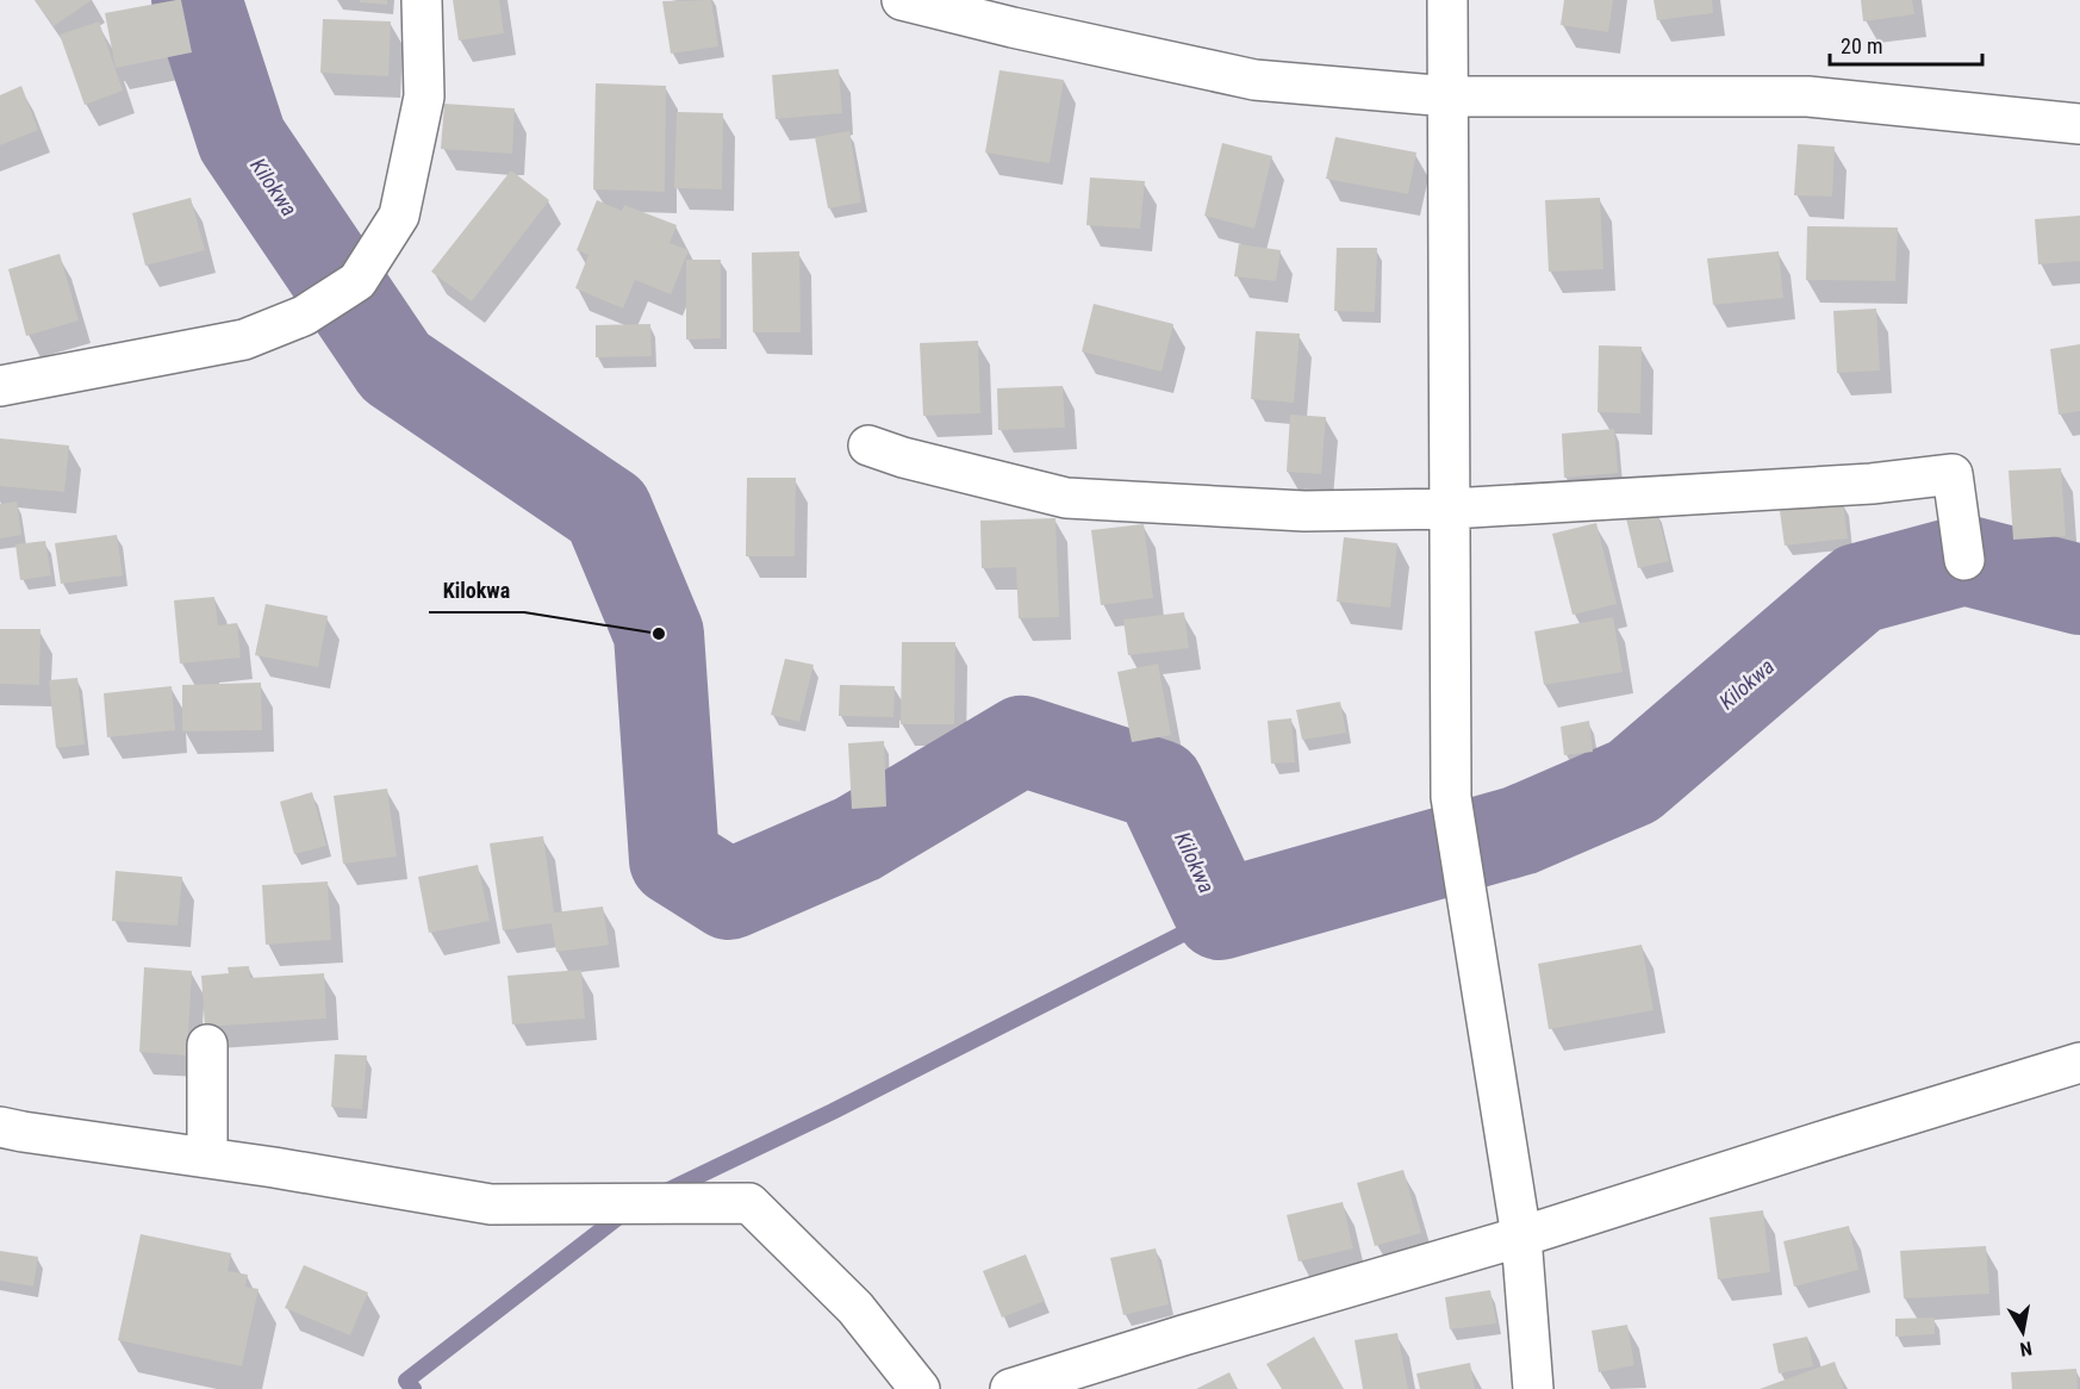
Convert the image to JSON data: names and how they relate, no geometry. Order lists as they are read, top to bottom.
{
  "water": ["Kilokwa"],
  "places": ["Kilokwa"],
  "scale_bar": "20 m",
  "north": "bottom"
}
